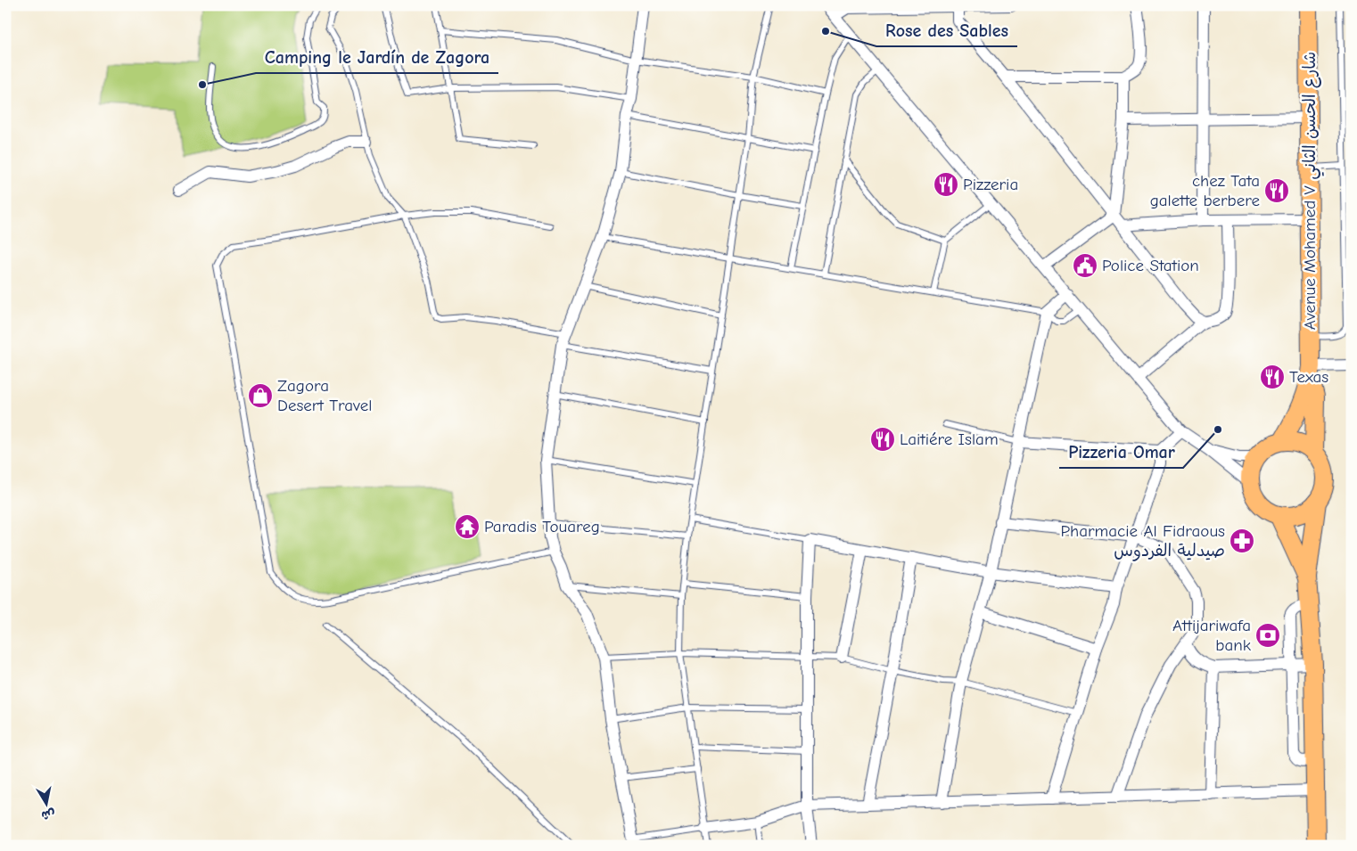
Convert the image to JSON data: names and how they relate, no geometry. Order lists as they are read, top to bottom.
{
  "streets": {
    "main road": ["Avenue Mohamed V شارع الحسن الثاني"]
  },
  "places": {
    "other": ["Rose des Sables", "Camping le Jardín de Zagora", "Pizzeria Omar"],
    "restaurant": [
      "Pizzeria",
      "chez Tata galette berbere",
      "Texas",
      "Laitiére Islam"
    ],
    "public building": ["Police Station"],
    "shop": ["Zagora Desert Travel"],
    "temple": ["Paradis Touareg"],
    "pharmacy": ["Pharmacie Al Fidraous صيدلية الفردوس"],
    "bank": ["Attijariwafa bank"]
  },
  "north": "bottom"
}
